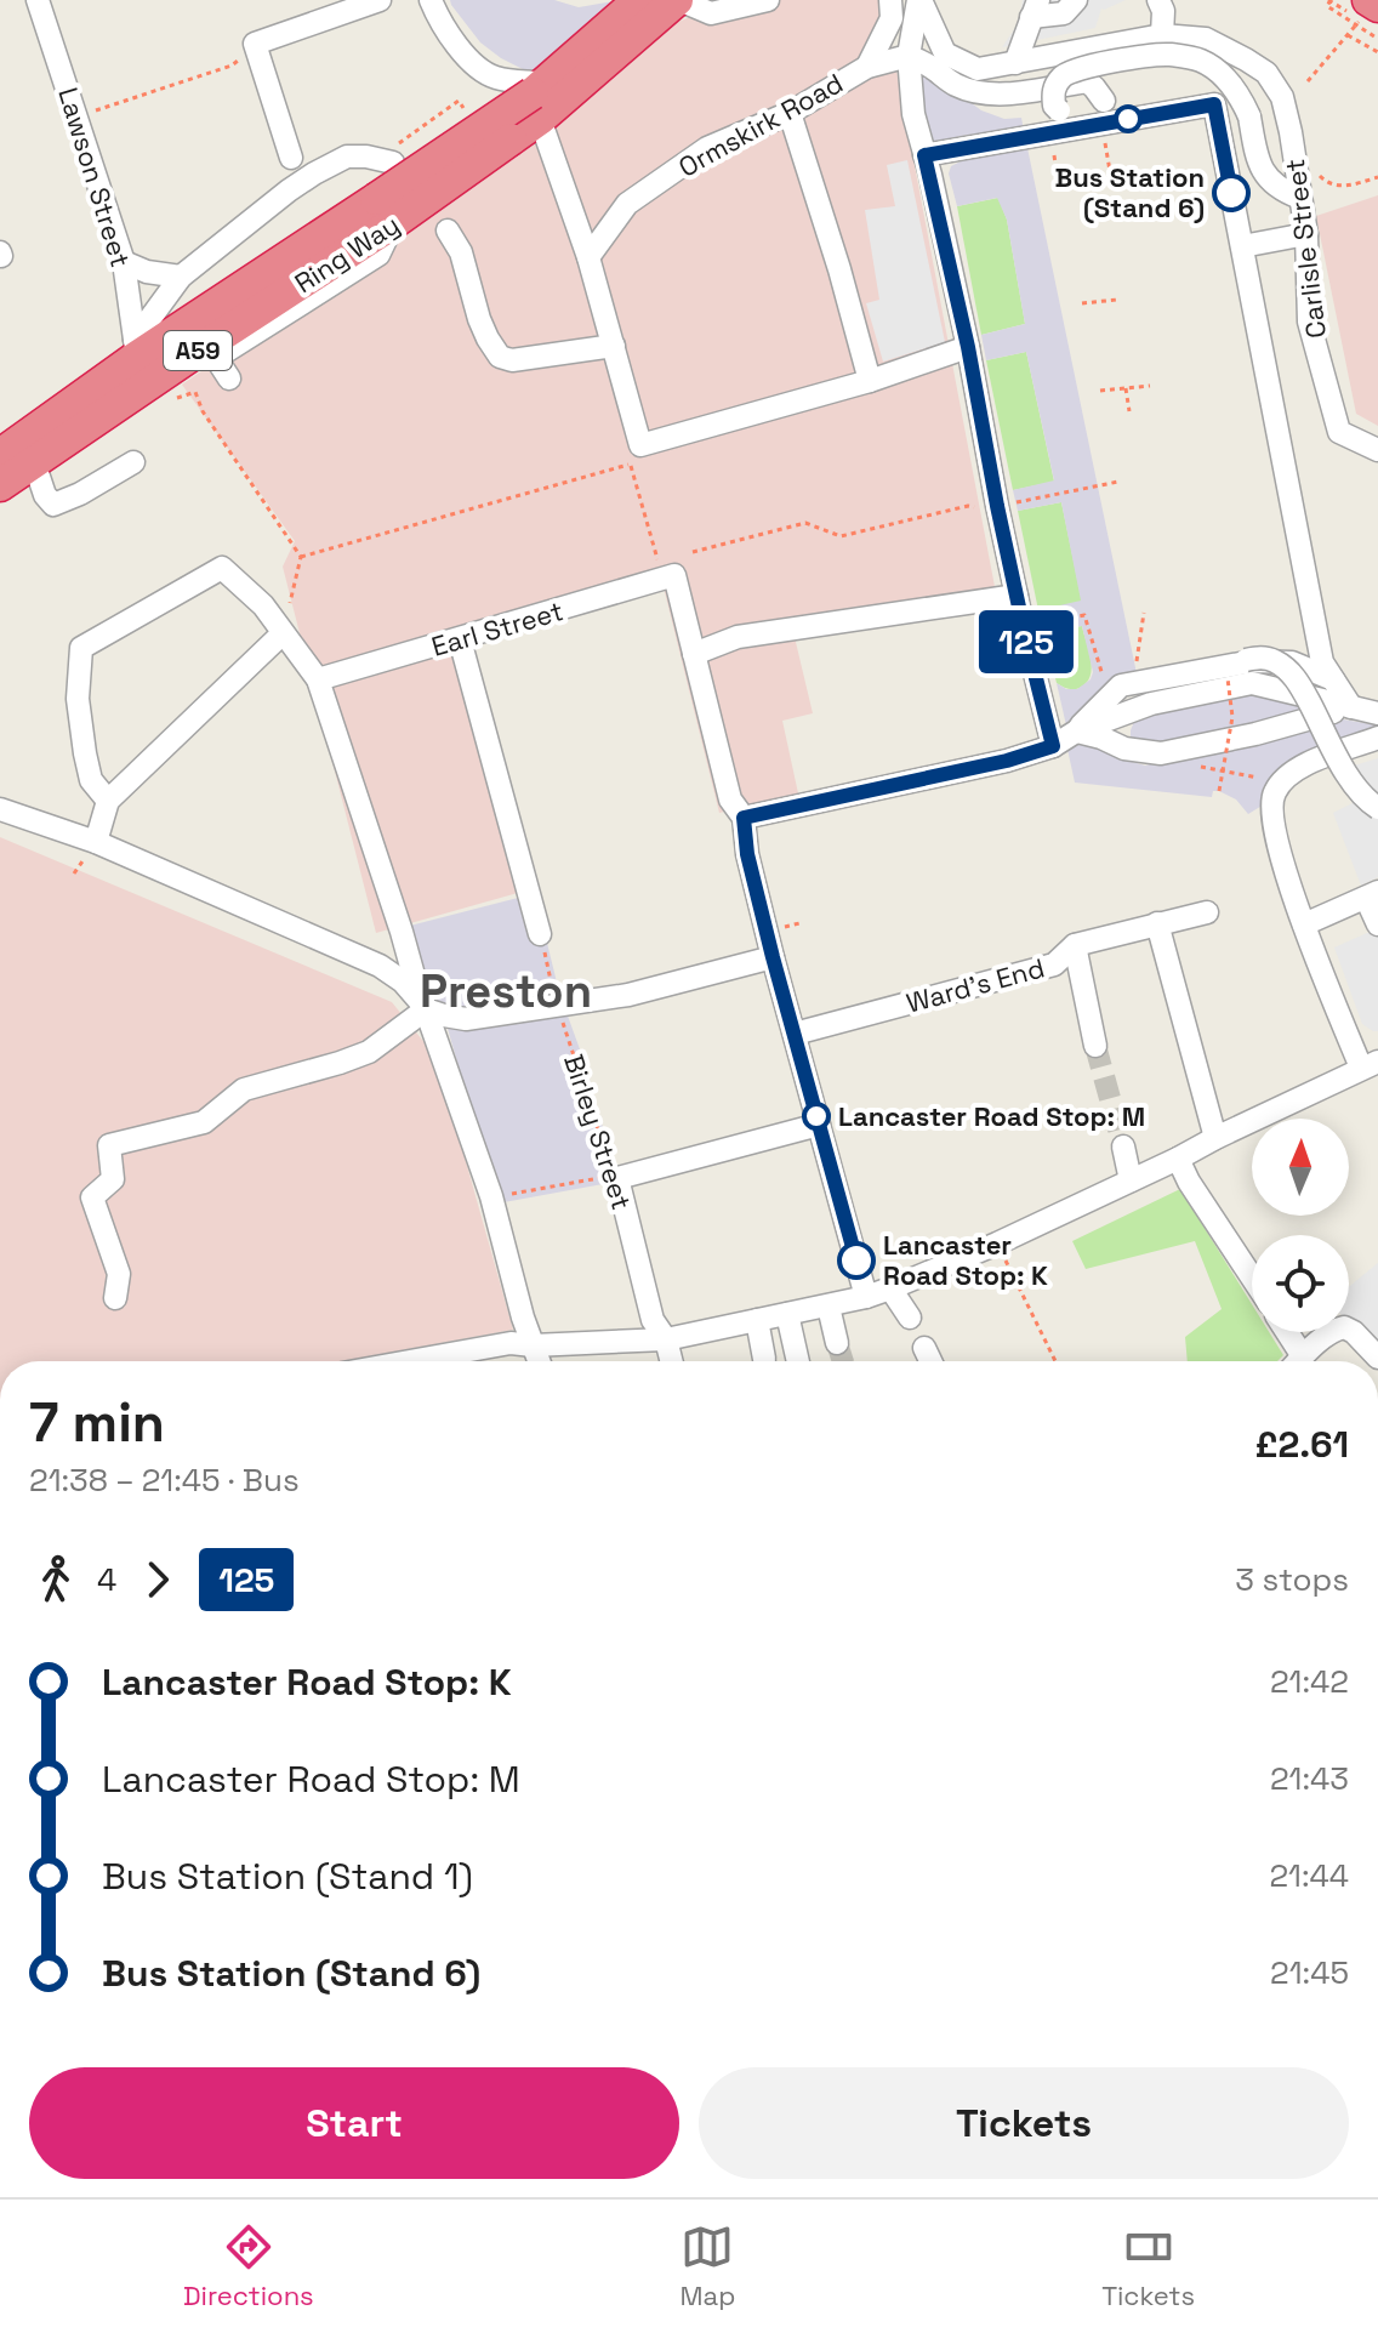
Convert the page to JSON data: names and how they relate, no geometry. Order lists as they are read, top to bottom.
{
  "streets": {
    "highway": ["Ring Way", "A59"],
    "street": [
      "Ormskirk Road",
      "Lawson Street",
      "Carlisle Street",
      "Earl Street",
      "Ward's End",
      "Birley Street"
    ]
  },
  "crossings": [
    ["Lawson Street", "Ring Way"]
  ],
  "districts": ["Preston"],
  "places": ["Bus Station (Stand 6)", "Lancaster Road Stop: M", "Lancaster Road Stop: K"],
  "lines": ["bus line 125"],
  "north": "top",
  "page": {
    "on_map": "125",
    "heading": ["7 min", "21:38 – 21:45 · Bus", "£2.61"],
    "legs": ["4", "125", "3 stops"],
    "list": [
      {
        "name": "Lancaster Road Stop: K",
        "value": "21:42"
      },
      {
        "name": "Lancaster Road Stop: M",
        "value": "21:43"
      },
      {
        "name": "Bus Station (Stand 1)",
        "value": "21:44"
      },
      {
        "name": "Bus Station (Stand 6)",
        "value": "21:45"
      }
    ],
    "buttons": ["Start", "Tickets"],
    "tabs": ["Directions", "Map", "Tickets"]
  }
}
